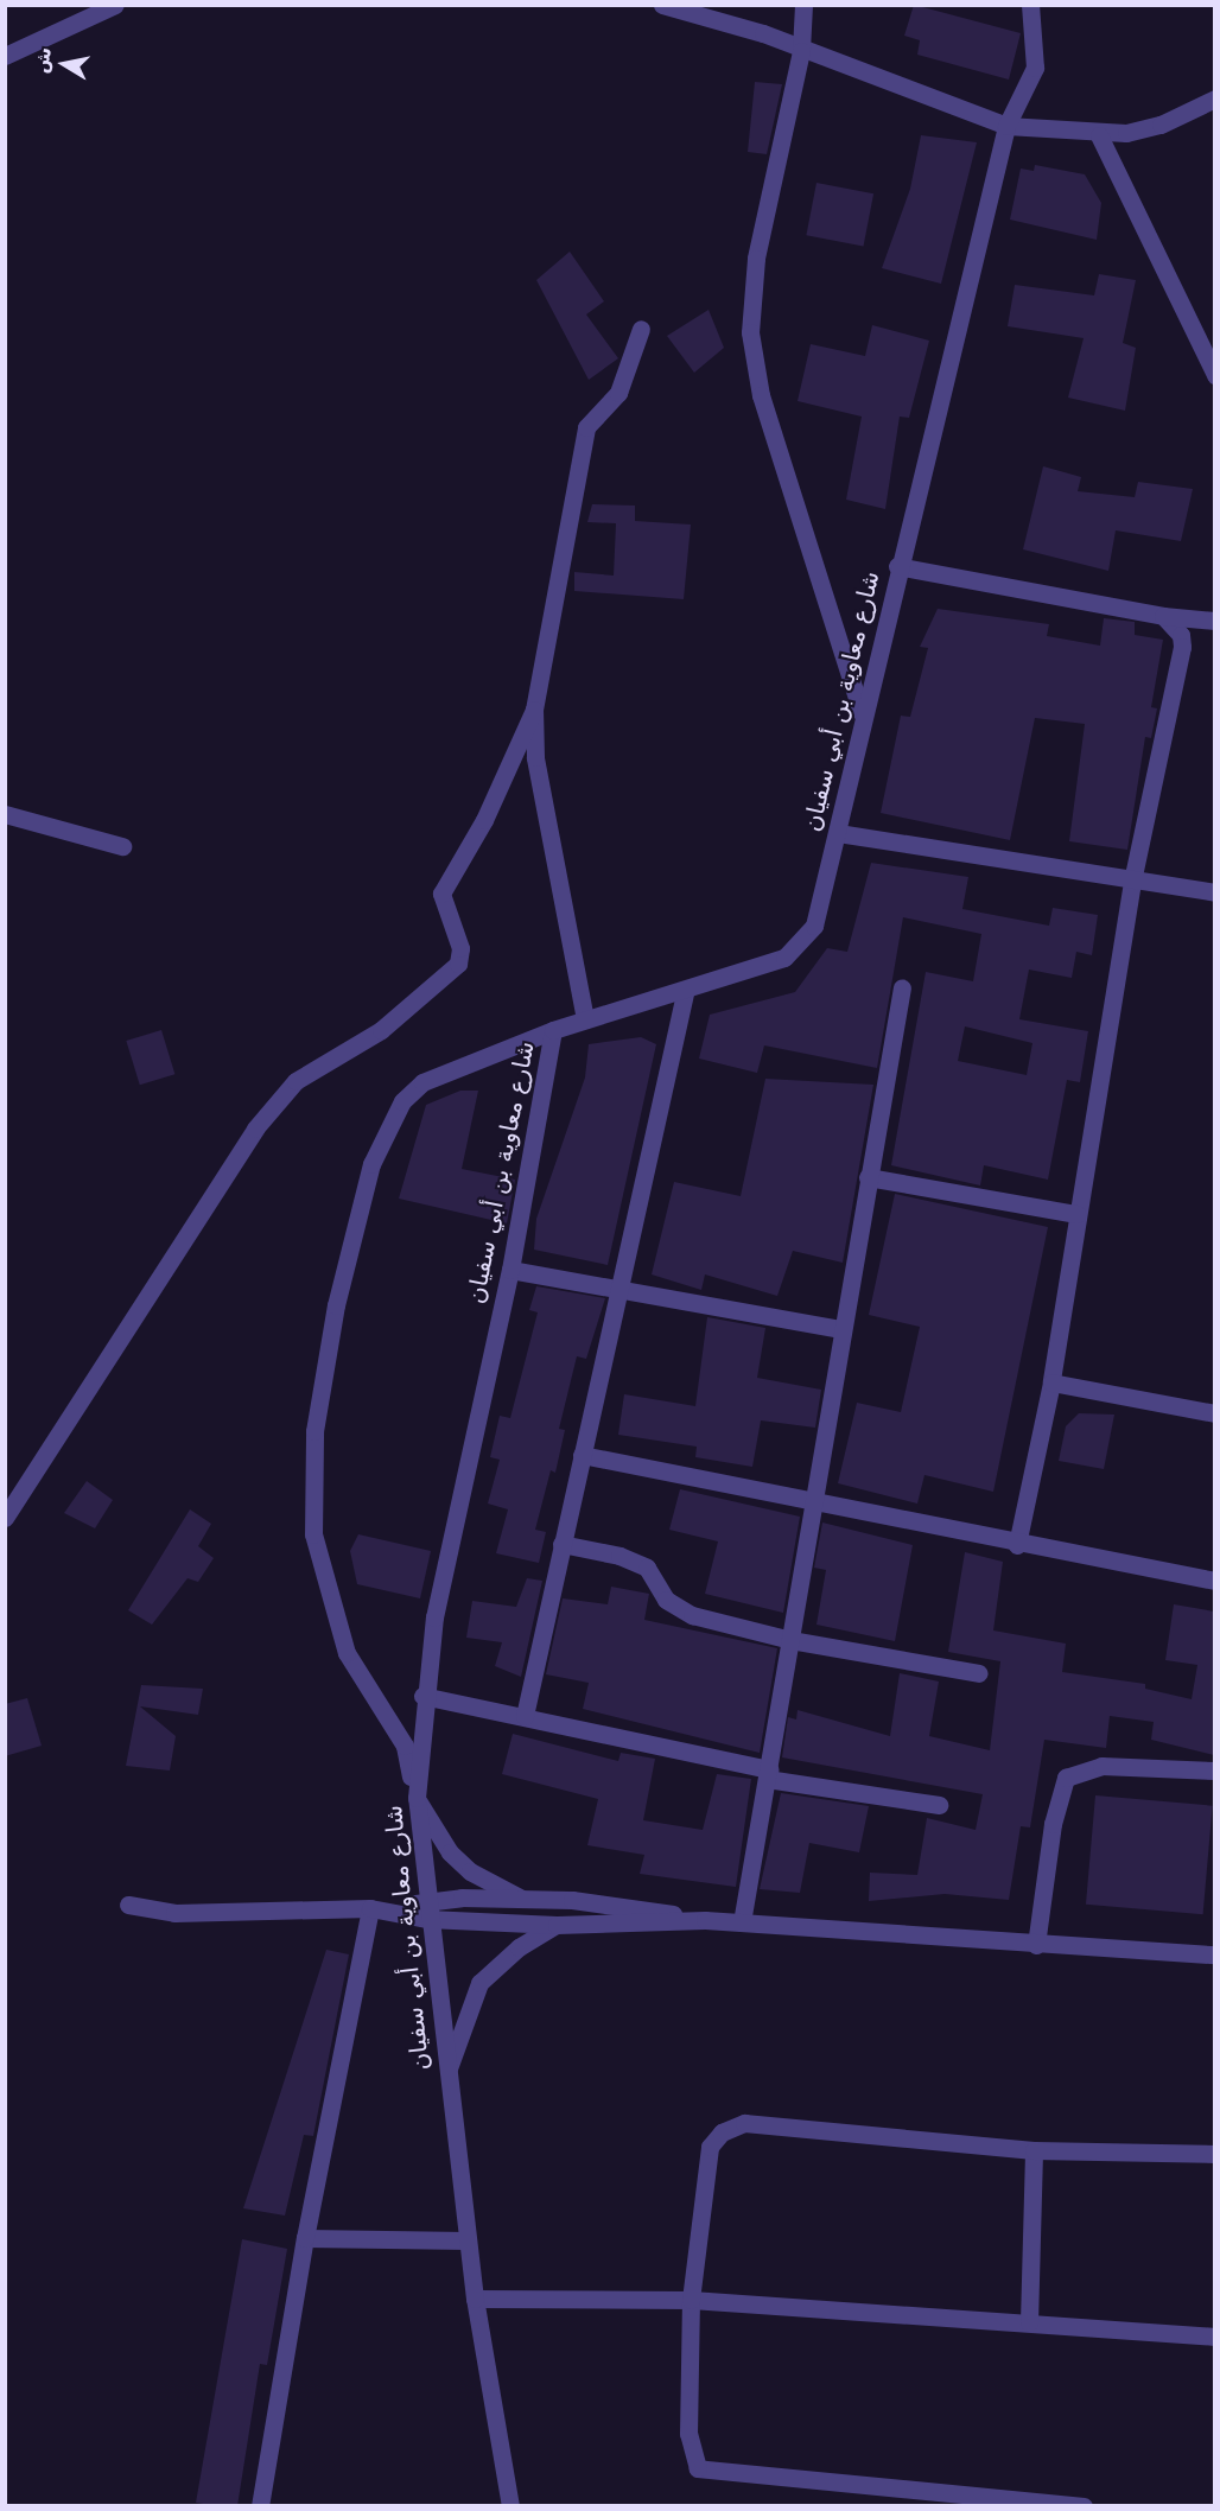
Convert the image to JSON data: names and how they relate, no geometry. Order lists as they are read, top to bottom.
{
  "streets": {
    "street": ["شارع معاوية بن أبي سفيان"]
  },
  "north": "left"
}
